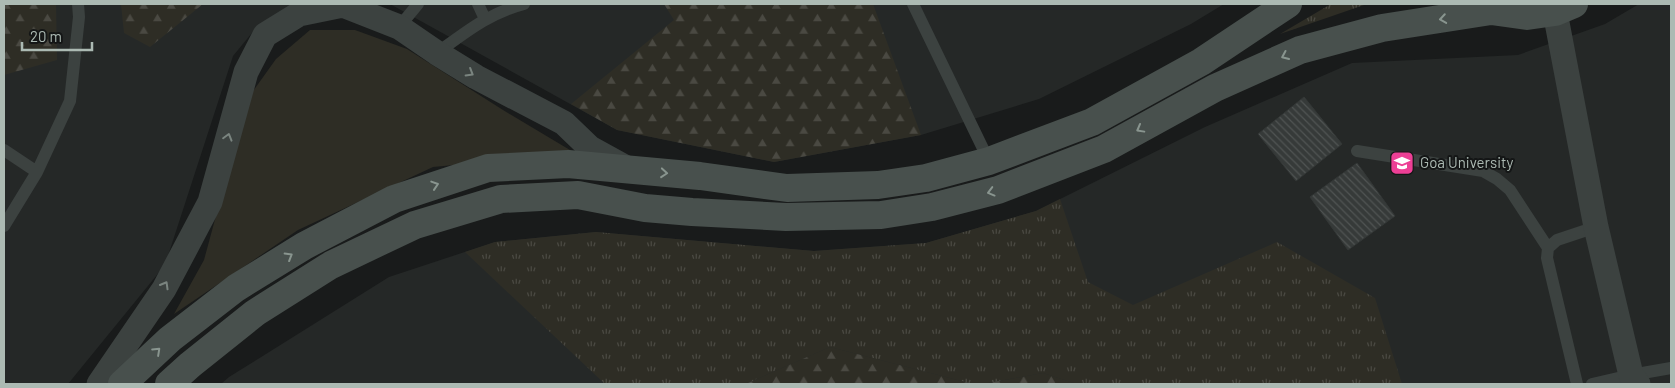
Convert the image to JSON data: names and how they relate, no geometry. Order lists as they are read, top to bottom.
{
  "places": {
    "school or university": ["Goa University"]
  },
  "scale_bar": "20 m"
}
